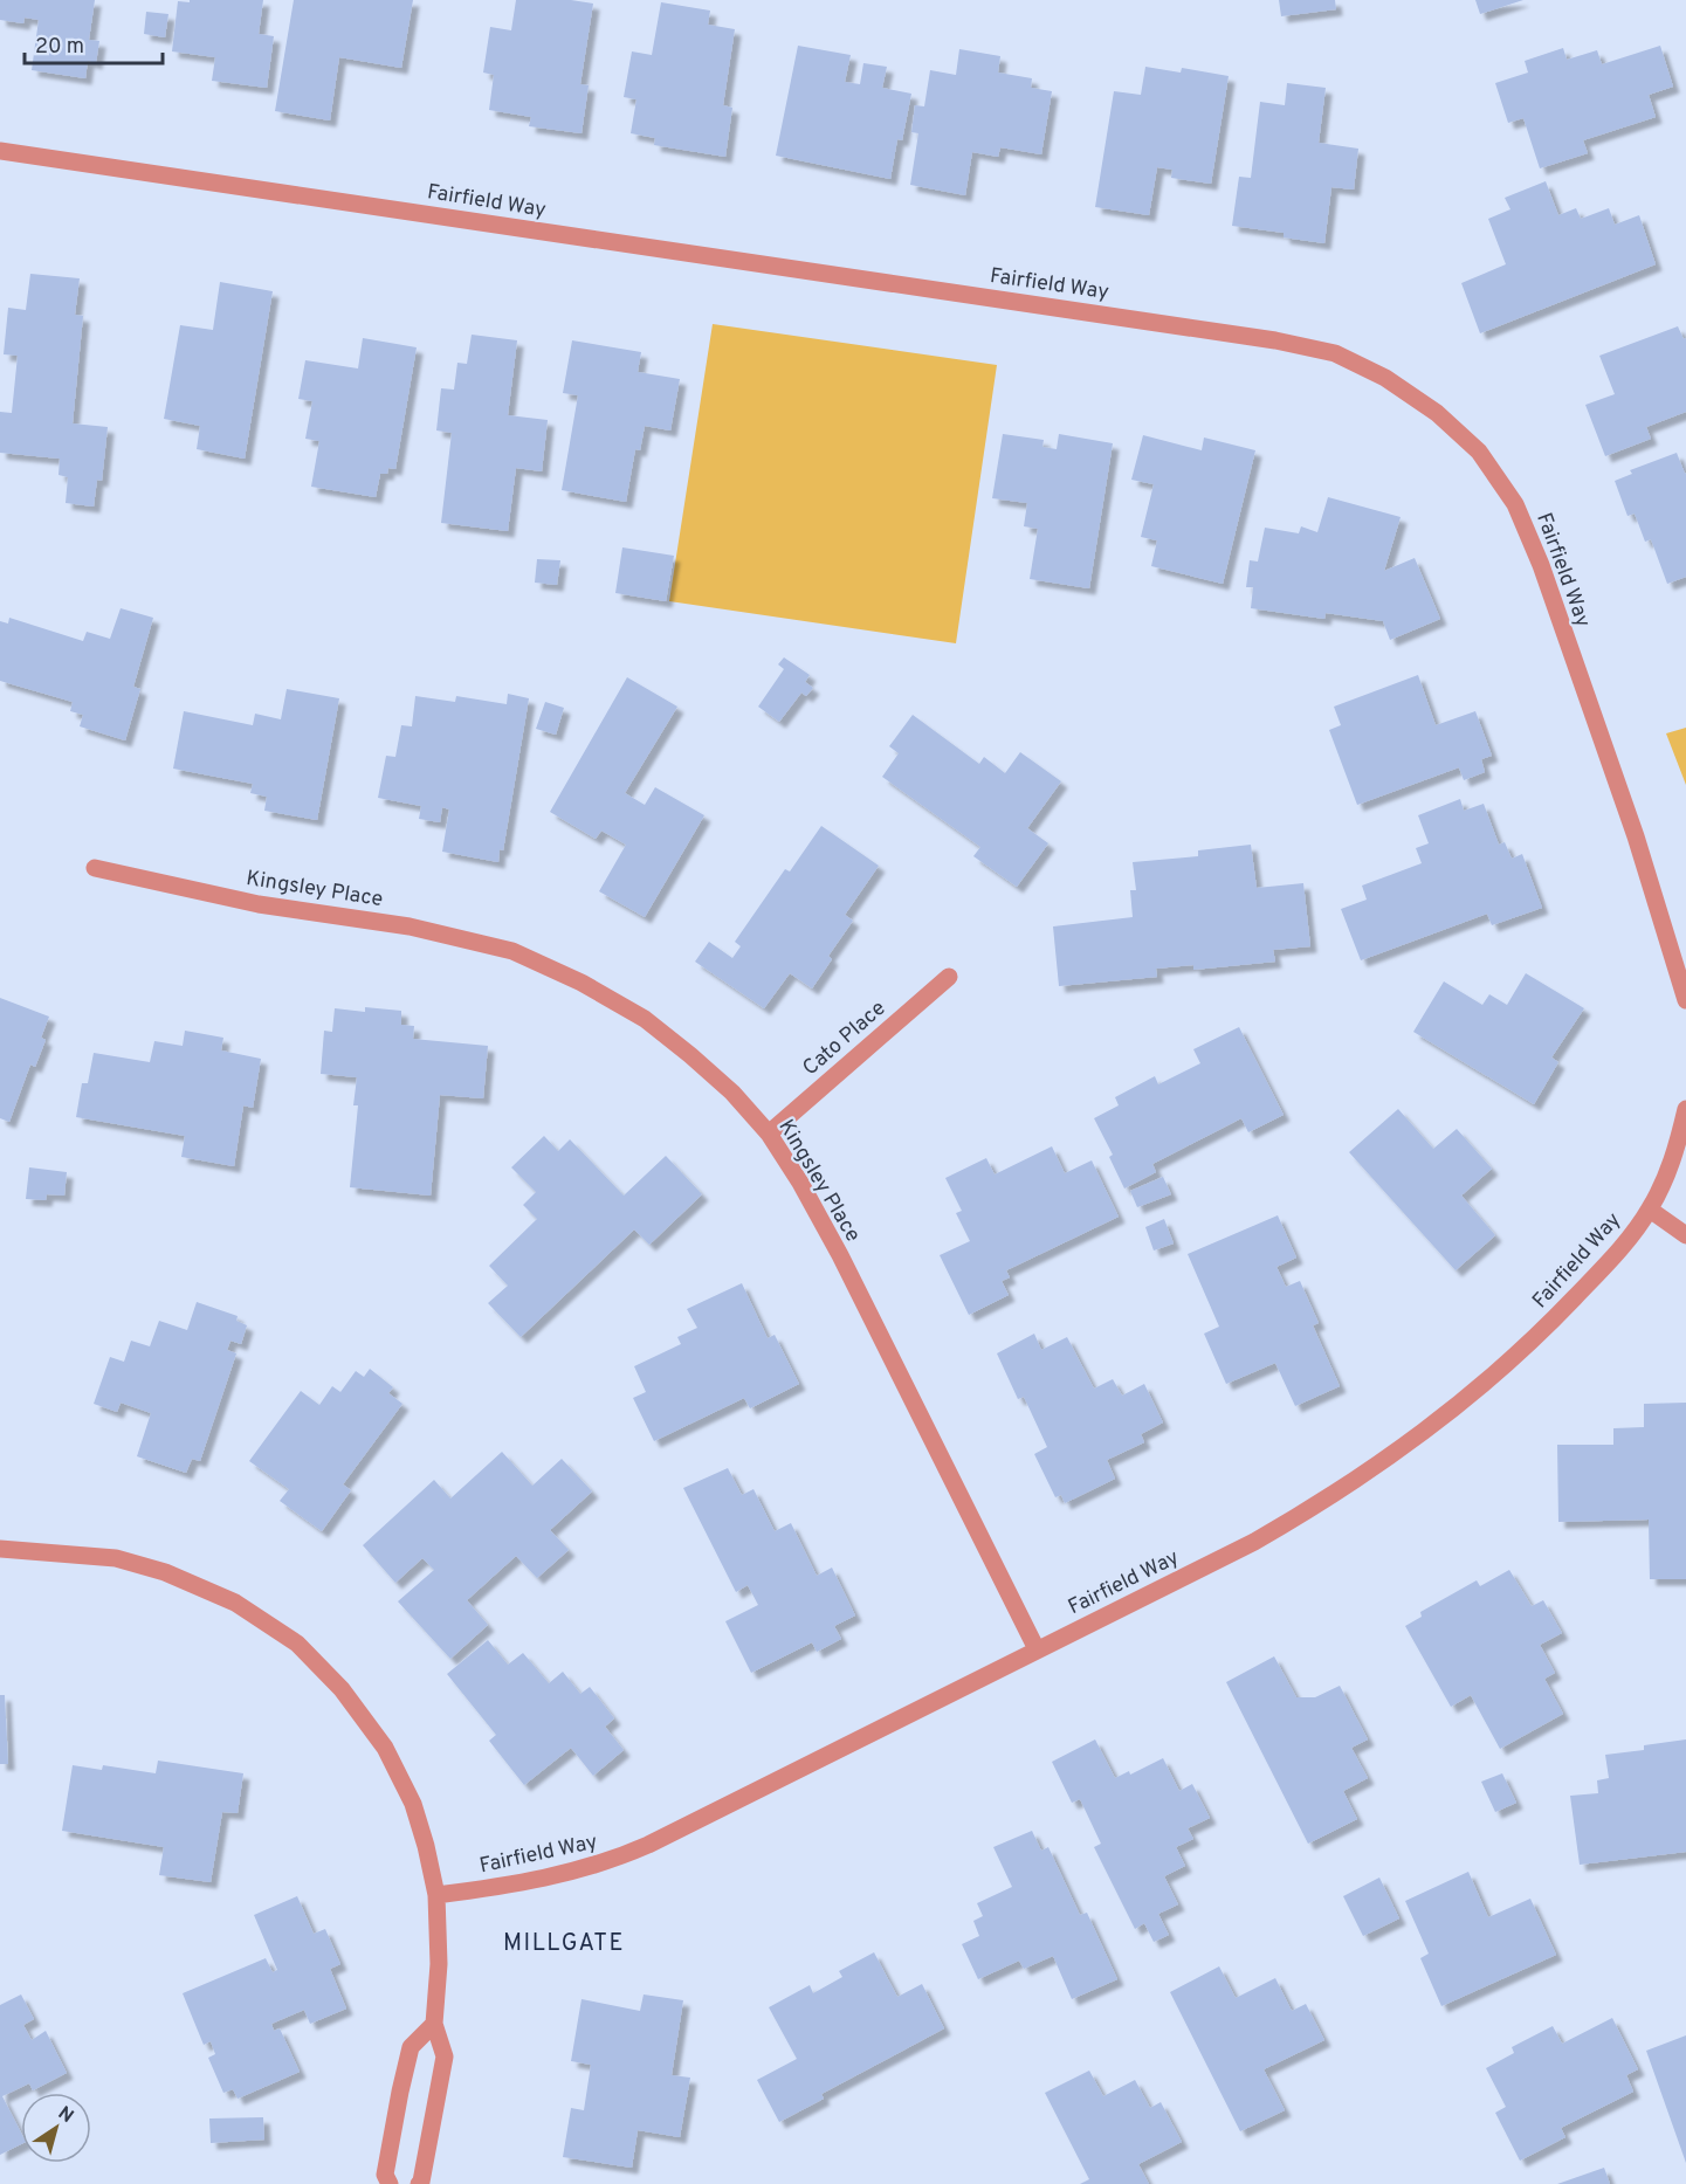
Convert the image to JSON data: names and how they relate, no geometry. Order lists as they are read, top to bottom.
{
  "streets": {
    "street": ["Fairfield Way", "Kingsley Place", "Cato Place"]
  },
  "crossings": [
    ["Fairfield Way", "Kingsley Place"],
    ["Kingsley Place", "Cato Place"]
  ],
  "districts": ["MILLGATE"],
  "scale_bar": "20 m",
  "north": "top right"
}
